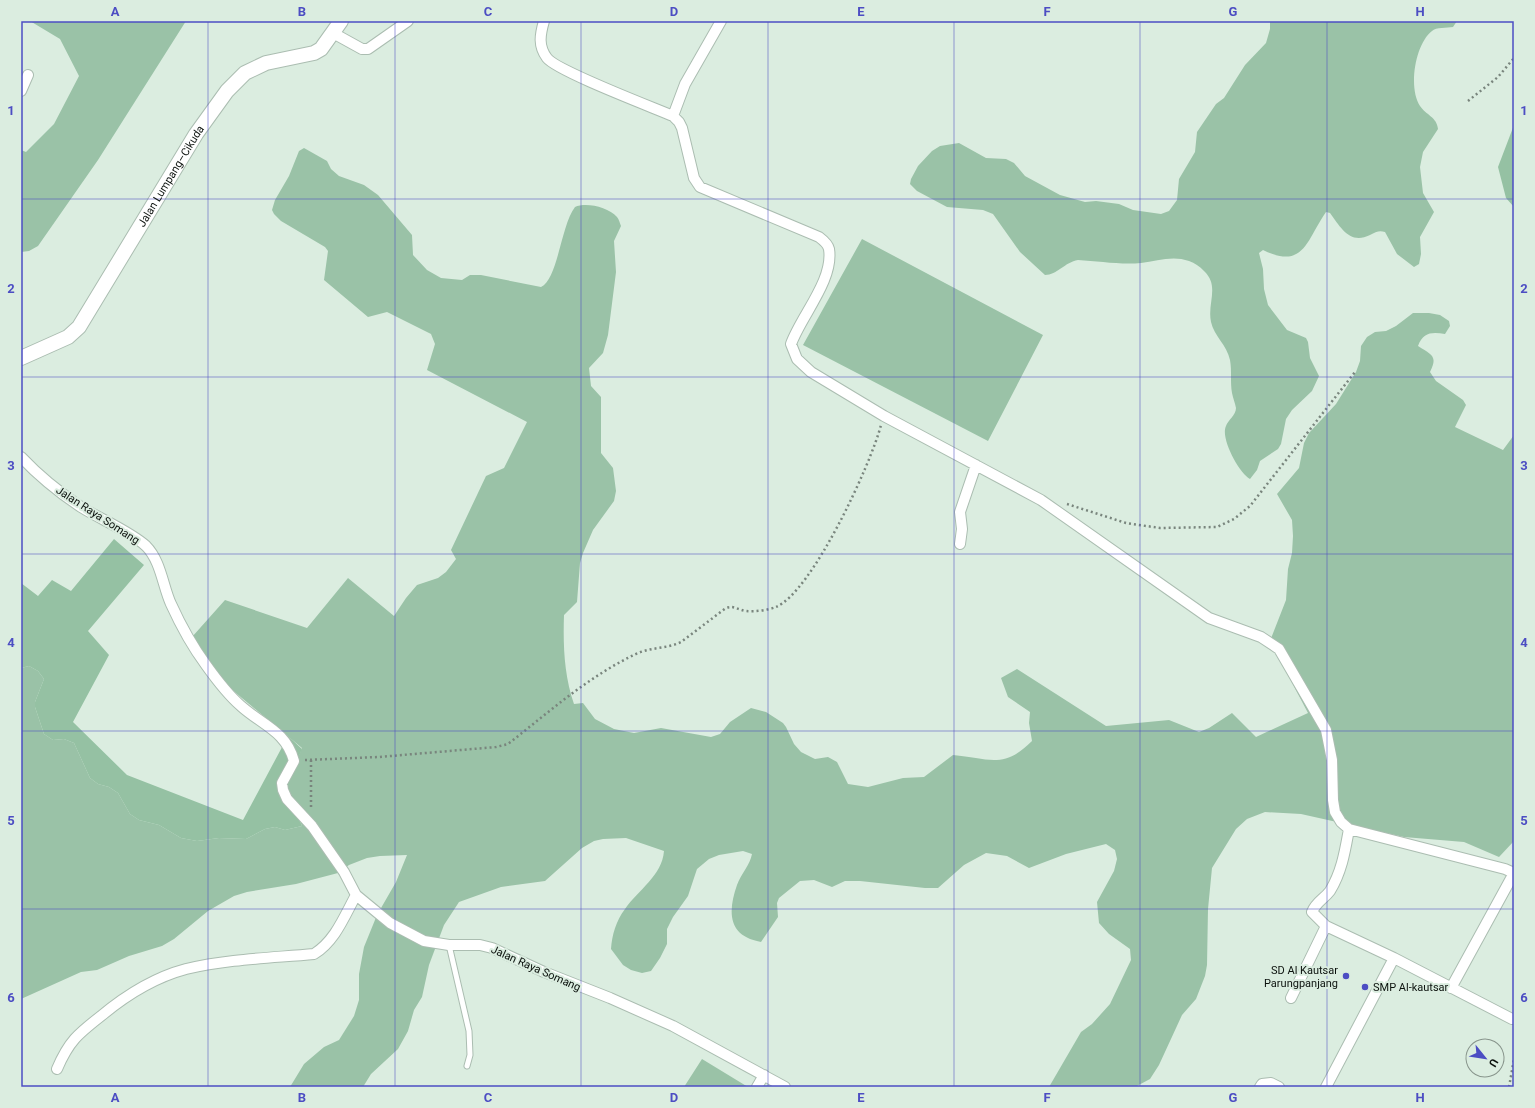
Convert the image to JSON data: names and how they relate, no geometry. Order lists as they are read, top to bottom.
{
  "streets": {
    "street": ["Jalan Lumpang–Cikuda", "Jalan Raya Somang"]
  },
  "places": ["SD Al Kautsar Parungpanjang", "SMP Al-kautsar"],
  "north": "bottom right",
  "grid": {
    "columns": [
      "A",
      "B",
      "C",
      "D",
      "E",
      "F",
      "G",
      "H"
    ],
    "rows": [
      "1",
      "2",
      "3",
      "4",
      "5",
      "6"
    ]
  }
}
